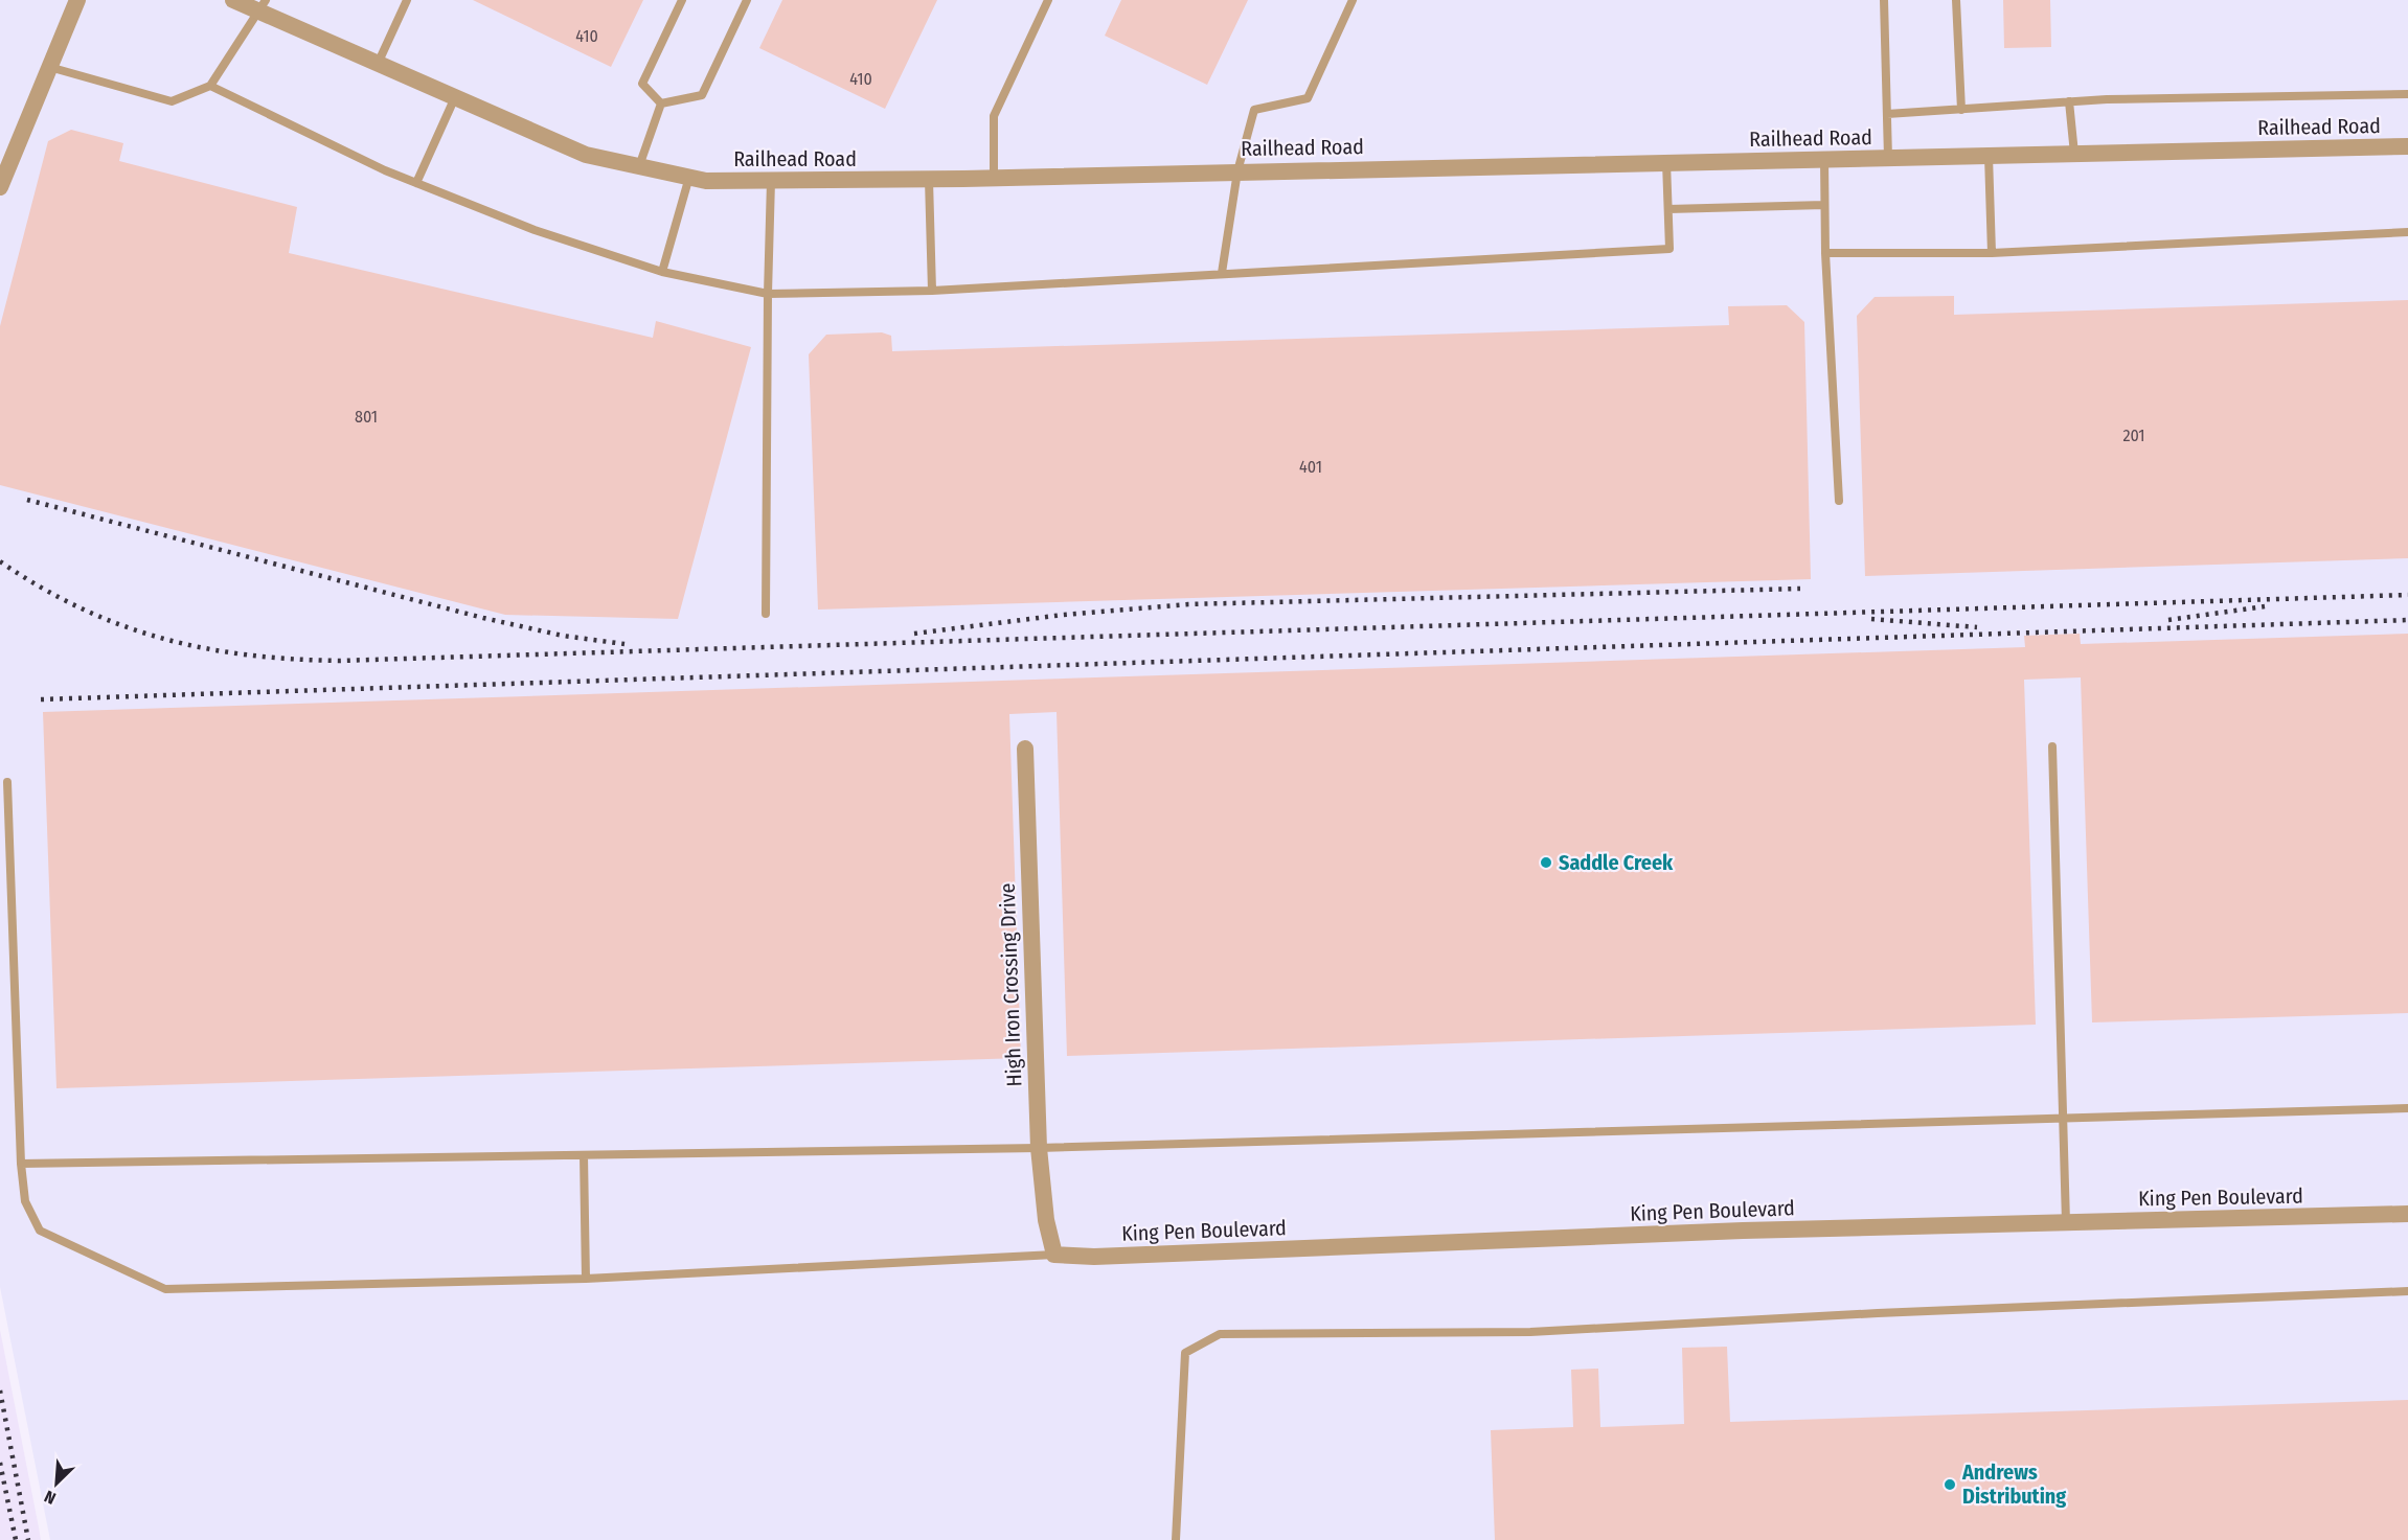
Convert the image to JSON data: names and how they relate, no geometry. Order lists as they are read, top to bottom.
{
  "streets": {
    "street": ["Railhead Road", "High Iron Crossing Drive", "King Pen Boulevard"]
  },
  "crossings": [
    ["High Iron Crossing Drive", "King Pen Boulevard"]
  ],
  "places": ["Saddle Creek", "Andrews Distributing"],
  "house_numbers": [
    "410",
    "410",
    "801",
    "201",
    "401"
  ],
  "north": "bottom left"
}
